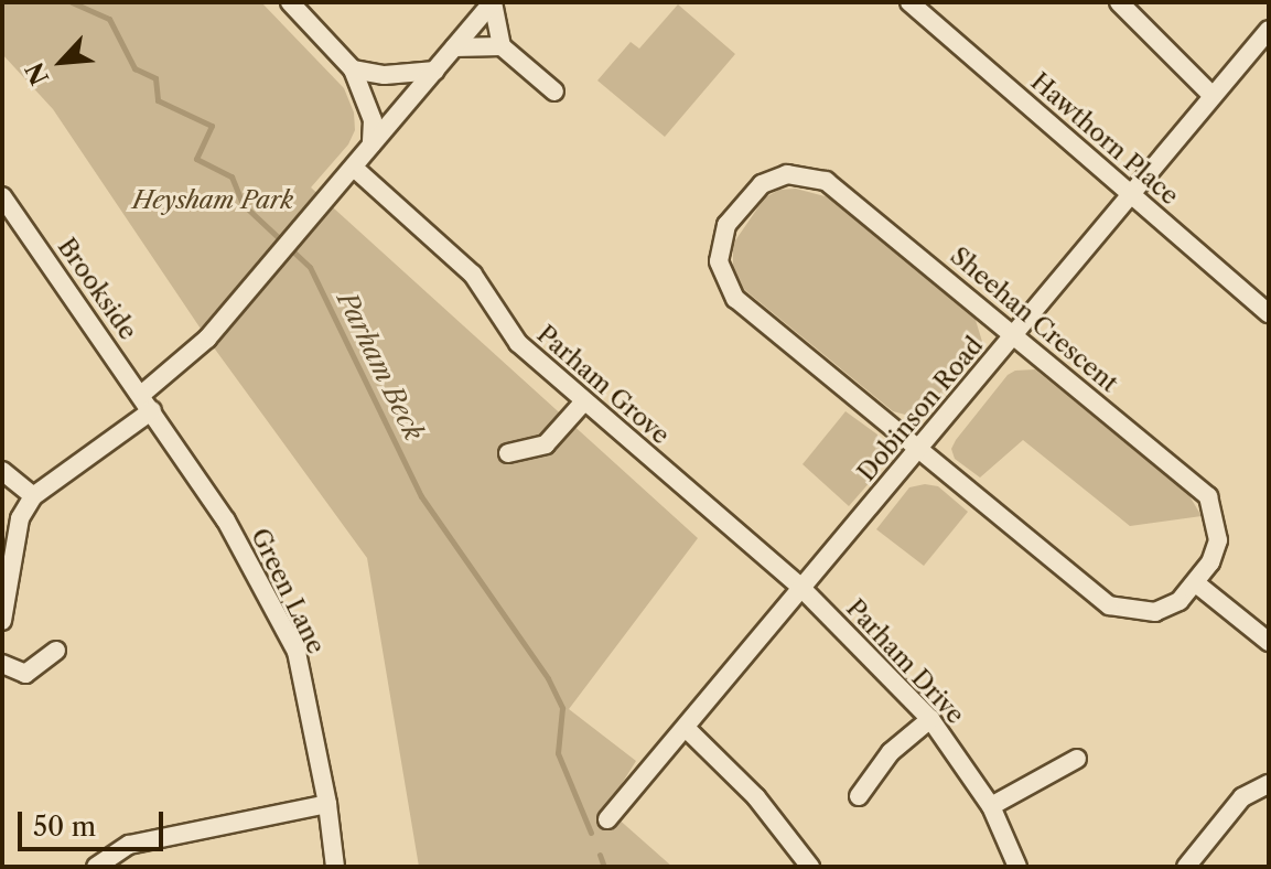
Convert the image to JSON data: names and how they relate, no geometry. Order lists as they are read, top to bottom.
{
  "streets": {
    "street": [
      "Hawthorn Place",
      "Brookside",
      "Sheehan Crescent",
      "Parham Grove",
      "Dobinson Road",
      "Green Lane",
      "Parham Drive"
    ]
  },
  "crossings": [
    ["Hawthorn Place", "Dobinson Road"],
    ["Brookside", "Green Lane"],
    ["Sheehan Crescent", "Dobinson Road"],
    ["Parham Grove", "Dobinson Road"],
    ["Parham Grove", "Parham Drive"],
    ["Dobinson Road", "Parham Drive"]
  ],
  "water": ["Parham Beck"],
  "parks": ["Heysham Park"],
  "scale_bar": "50 m",
  "north": "bottom left"
}
